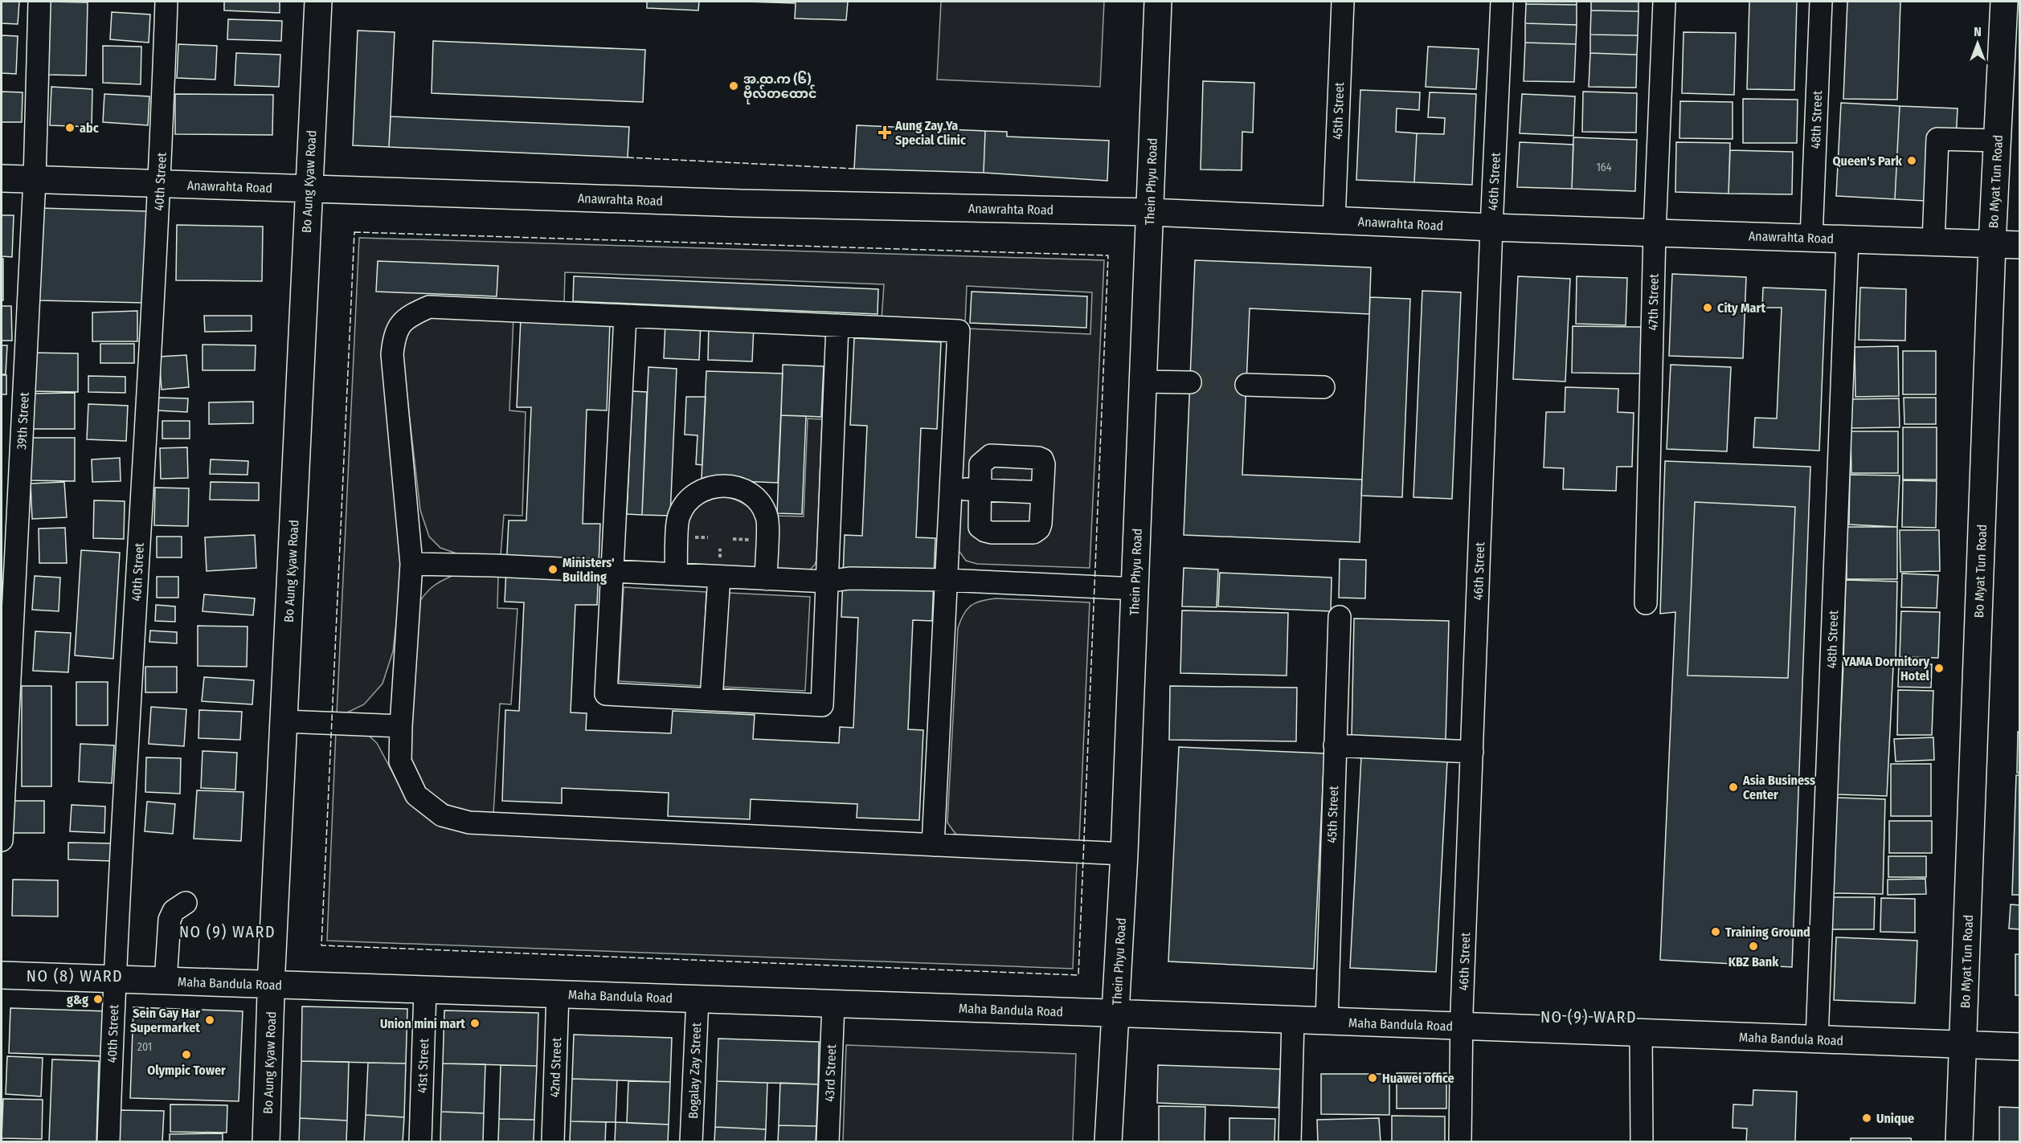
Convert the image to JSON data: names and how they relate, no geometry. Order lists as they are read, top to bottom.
{
  "streets": {
    "main road": [
      "Bo Aung Kyaw Road",
      "Thein Phyu Road",
      "Bo Myat Tun Road",
      "Anawrahta Road",
      "Maha Bandula Road"
    ],
    "street": [
      "45th Street",
      "48th Street",
      "40th Street",
      "46th Street",
      "47th Street",
      "39th Street",
      "41st Street",
      "42nd Street",
      "Bogalay Zay Street",
      "43rd Street"
    ]
  },
  "crossings": [
    ["45th Street", "Anawrahta Road"],
    ["45th Street", "Maha Bandula Road"],
    ["48th Street", "Anawrahta Road"],
    ["48th Street", "Maha Bandula Road"],
    ["40th Street", "Anawrahta Road"],
    ["40th Street", "Maha Bandula Road"],
    ["Bo Aung Kyaw Road", "Anawrahta Road"],
    ["Bo Aung Kyaw Road", "Maha Bandula Road"],
    ["Thein Phyu Road", "Anawrahta Road"],
    ["Thein Phyu Road", "Maha Bandula Road"],
    ["46th Street", "Anawrahta Road"],
    ["46th Street", "Maha Bandula Road"],
    ["Bo Myat Tun Road", "Anawrahta Road"],
    ["Bo Myat Tun Road", "Maha Bandula Road"],
    ["Anawrahta Road", "47th Street"],
    ["Anawrahta Road", "39th Street"],
    ["Maha Bandula Road", "41st Street"],
    ["Maha Bandula Road", "42nd Street"],
    ["Maha Bandula Road", "Bogalay Zay Street"],
    ["Maha Bandula Road", "43rd Street"]
  ],
  "districts": ["NO (9) WARD", "NO (8) WARD", "NO (9) WARD"],
  "places": {
    "other": [
      "အ.ထ.က (၆) ဗိုလ်တထောင်",
      "abc",
      "Queen's Park",
      "City Mart",
      "Ministers' Building",
      "YAMA Dormitory Hotel",
      "Asia Business Center",
      "Training Ground",
      "KBZ Bank",
      "g&g",
      "Sein Gay Har Supermarket",
      "Union mini mart",
      "Olympic Tower",
      "Huawei office",
      "Unique"
    ],
    "health": ["Aung Zay Ya Special Clinic"]
  },
  "house_numbers": ["164", "201"],
  "north": "top"
}
